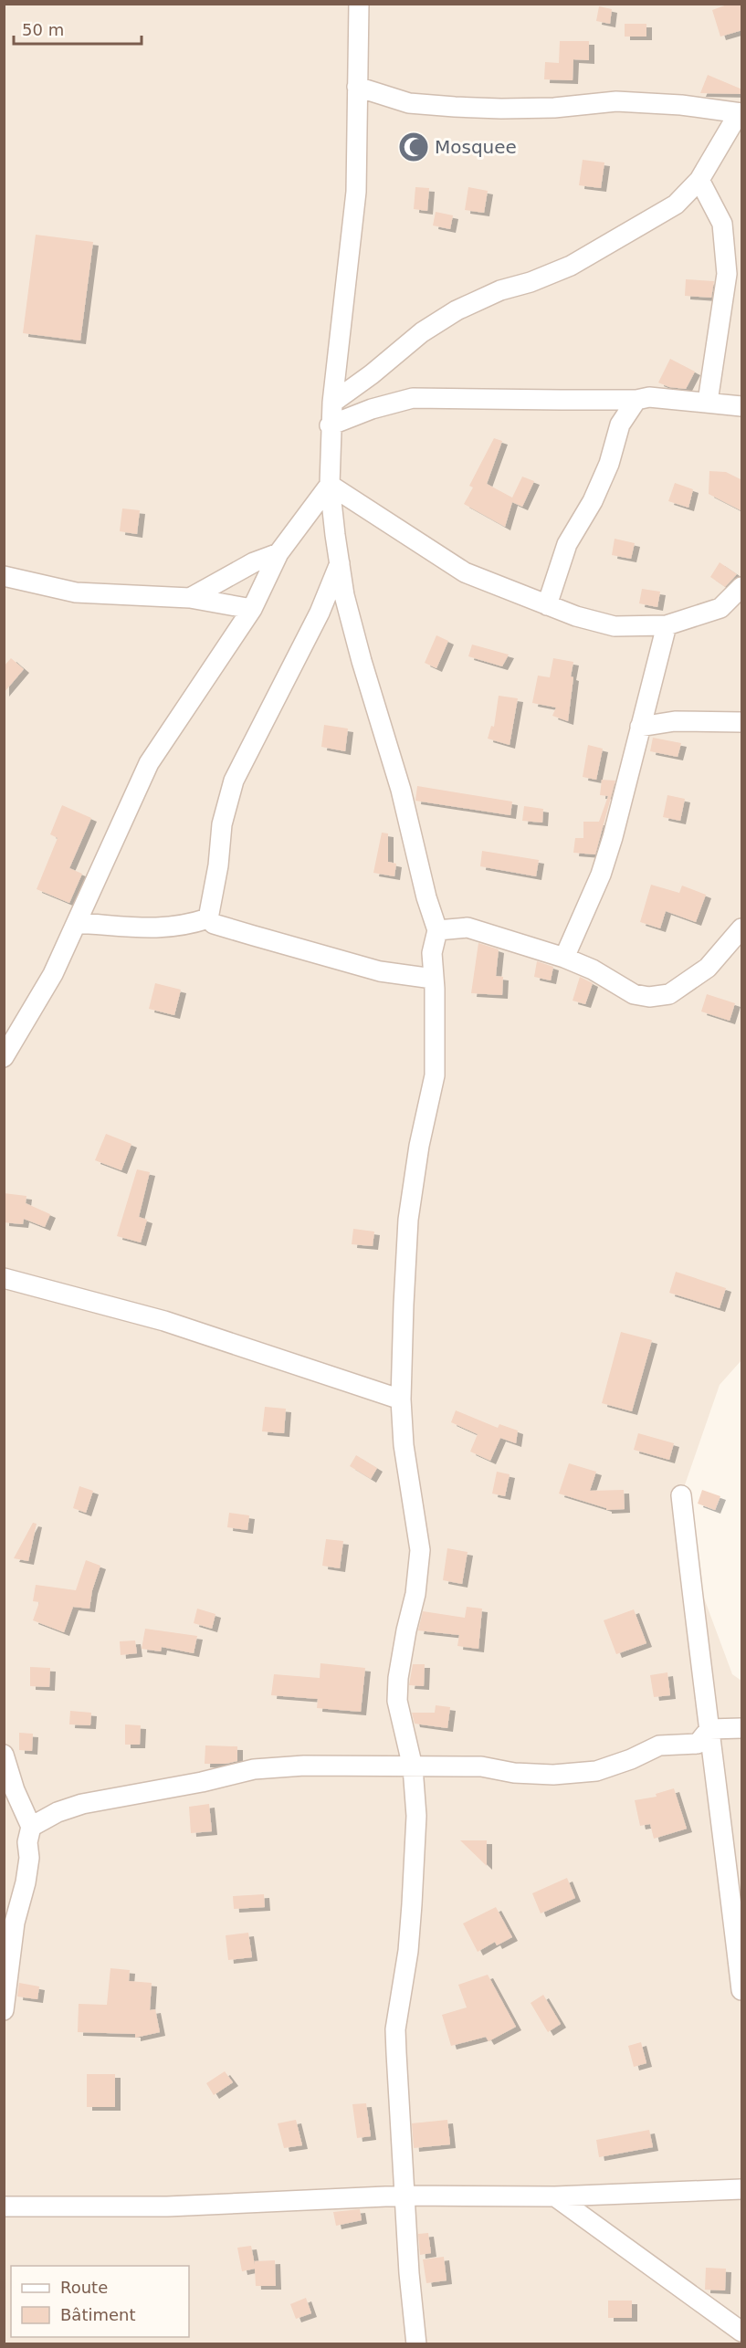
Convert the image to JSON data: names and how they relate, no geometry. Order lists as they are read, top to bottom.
{
  "places": {
    "mosque": ["Mosquee"]
  },
  "legend": ["Route", "Bâtiment"],
  "scale_bar": "50 m"
}
